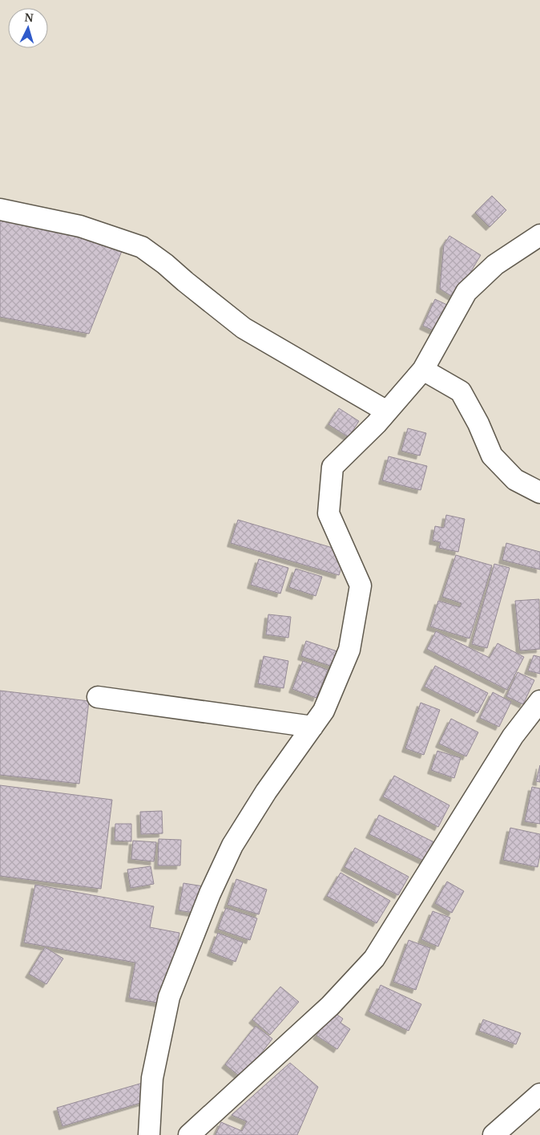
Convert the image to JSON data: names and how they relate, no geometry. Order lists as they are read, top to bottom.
{
  "north": "top"
}
